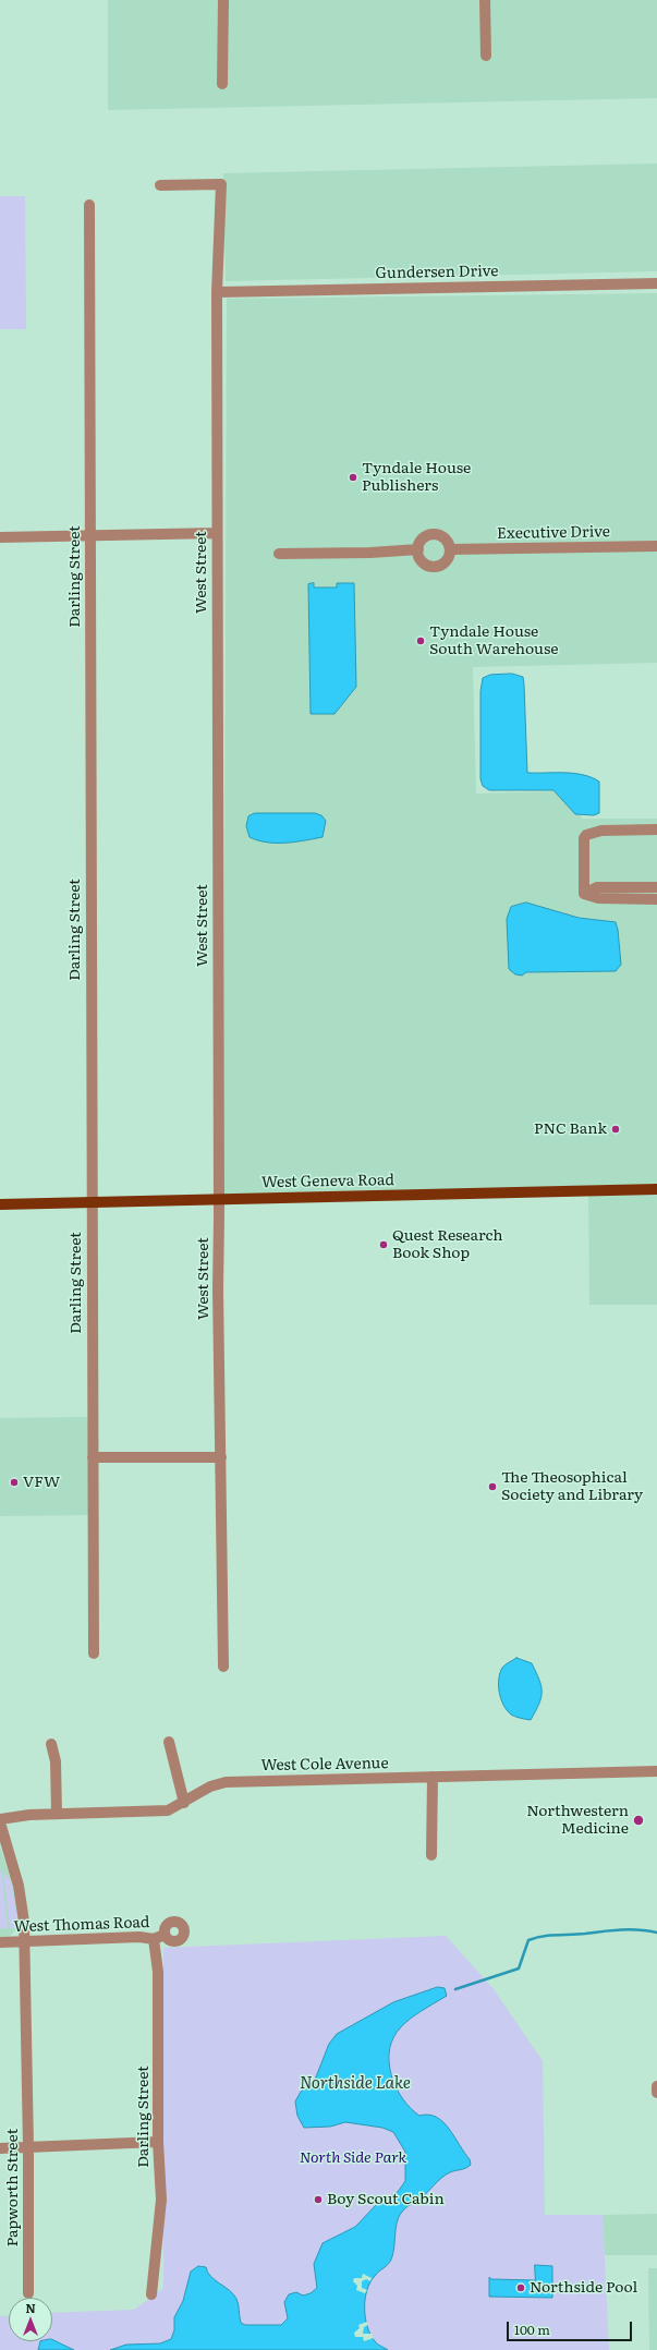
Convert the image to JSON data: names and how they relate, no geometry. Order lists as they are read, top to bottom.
{
  "streets": {
    "main road": ["West Geneva Road"],
    "street": [
      "Gundersen Drive",
      "Executive Drive",
      "West Street",
      "Darling Street",
      "West Cole Avenue",
      "West Thomas Road",
      "Papworth Street"
    ]
  },
  "crossings": [
    ["Gundersen Drive", "West Street"],
    ["West Street", "West Geneva Road"],
    ["Darling Street", "West Geneva Road"],
    ["Darling Street", "West Thomas Road"],
    ["West Thomas Road", "Papworth Street"]
  ],
  "water": ["Northside Lake"],
  "parks": ["North Side Park"],
  "places": [
    "Tyndale House Publishers",
    "Tyndale House South Warehouse",
    "PNC Bank",
    "Quest Research Book Shop",
    "VFW",
    "The Theosophical Society and Library",
    "Northwestern Medicine",
    "Boy Scout Cabin",
    "Northside Pool"
  ],
  "scale_bar": "100 m",
  "north": "top"
}
